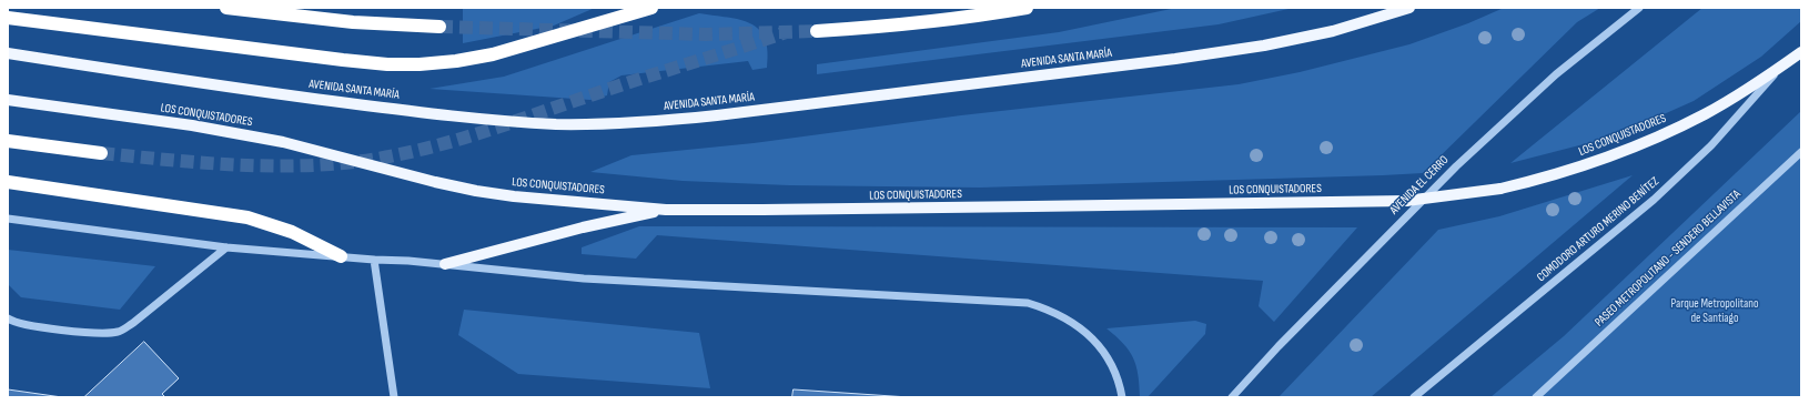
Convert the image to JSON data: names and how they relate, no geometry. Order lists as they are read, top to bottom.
{
  "streets": {
    "main road": ["AVENIDA SANTA MARÍA", "LOS CONQUISTADORES"],
    "street": ["AVENIDA EL CERRO", "COMODORO ARTURO MERINO BENÍTEZ", "PASEO METROPOLITANO - SENDERO BELLAVISTA"]
  },
  "crossings": [
    ["LOS CONQUISTADORES", "COMODORO ARTURO MERINO BENÍTEZ"]
  ],
  "parks": ["Parque Metropolitano de Santiago"]
}
